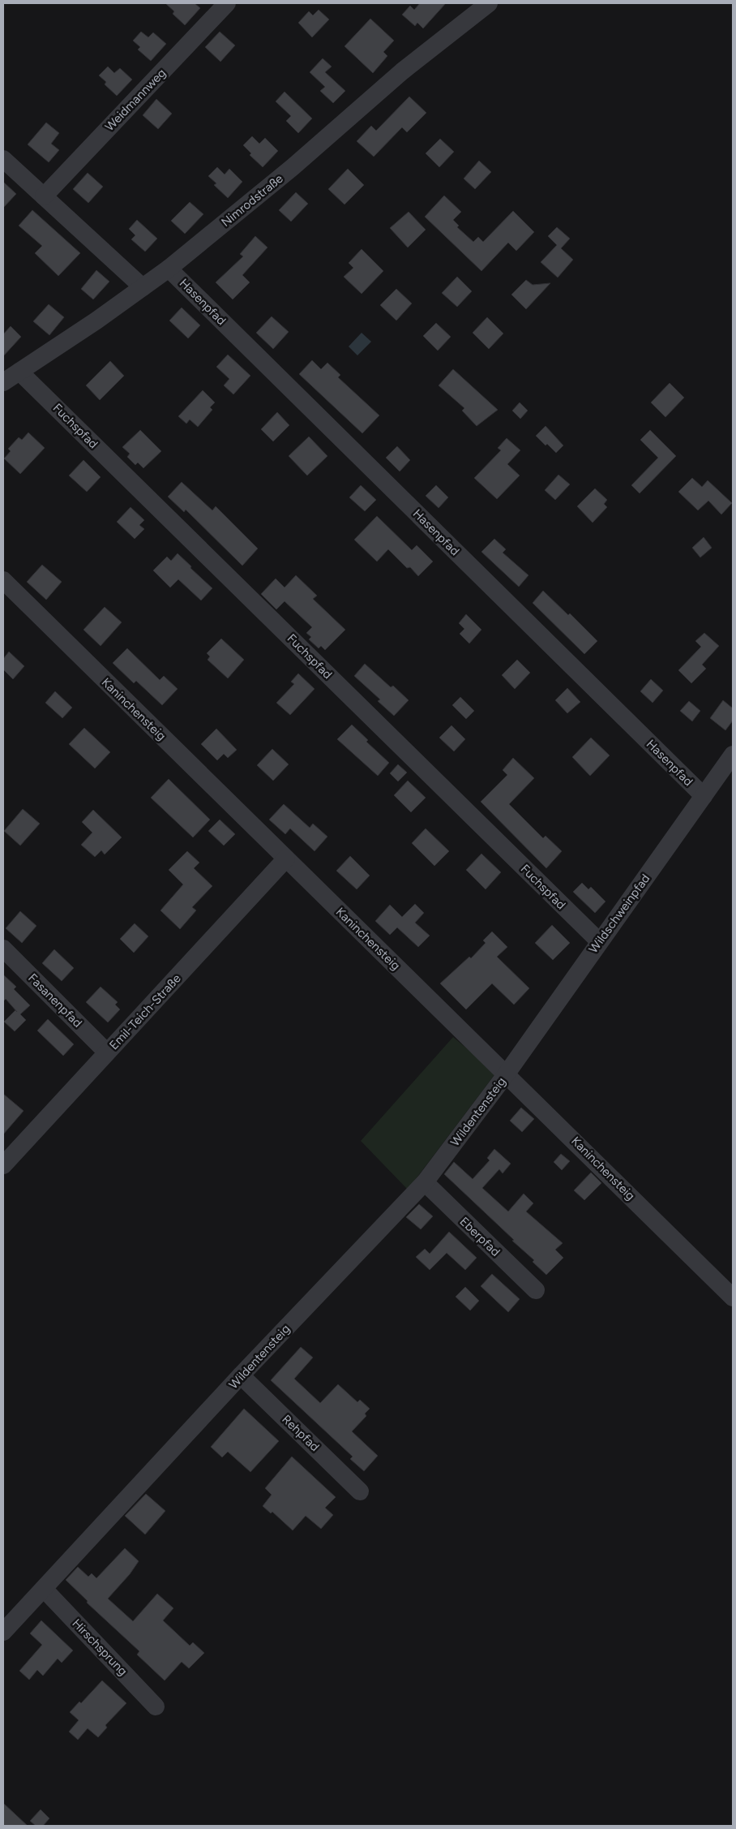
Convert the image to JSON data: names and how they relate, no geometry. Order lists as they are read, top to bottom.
{
  "streets": {
    "street": [
      "Weidmannweg",
      "Nimrodstraße",
      "Hasenpfad",
      "Fuchspfad",
      "Kaninchensteig",
      "Wildschweinpfad",
      "Fasanenpfad",
      "Emil-Teich-Straße",
      "Wildentensteig",
      "Eberpfad",
      "Rehpfad",
      "Hirschsprung"
    ]
  },
  "crossings": [
    ["Nimrodstraße", "Hasenpfad"],
    ["Nimrodstraße", "Fuchspfad"],
    ["Hasenpfad", "Wildschweinpfad"],
    ["Fuchspfad", "Wildschweinpfad"],
    ["Kaninchensteig", "Wildschweinpfad"],
    ["Kaninchensteig", "Emil-Teich-Straße"],
    ["Kaninchensteig", "Wildentensteig"],
    ["Wildschweinpfad", "Wildentensteig"],
    ["Fasanenpfad", "Emil-Teich-Straße"],
    ["Wildentensteig", "Eberpfad"],
    ["Wildentensteig", "Rehpfad"],
    ["Wildentensteig", "Hirschsprung"]
  ]
}
